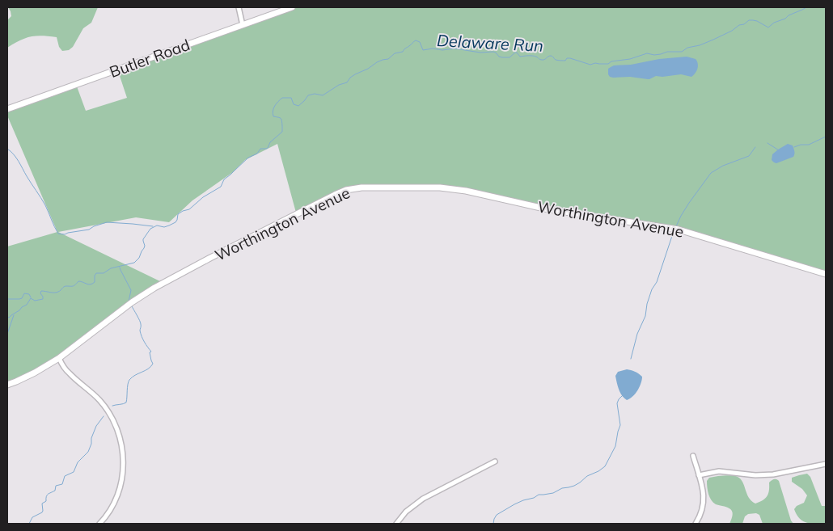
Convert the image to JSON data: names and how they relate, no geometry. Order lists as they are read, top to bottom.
{
  "streets": {
    "main road": ["Butler Road", "Worthington Avenue"]
  },
  "water": ["Delaware Run"]
}
